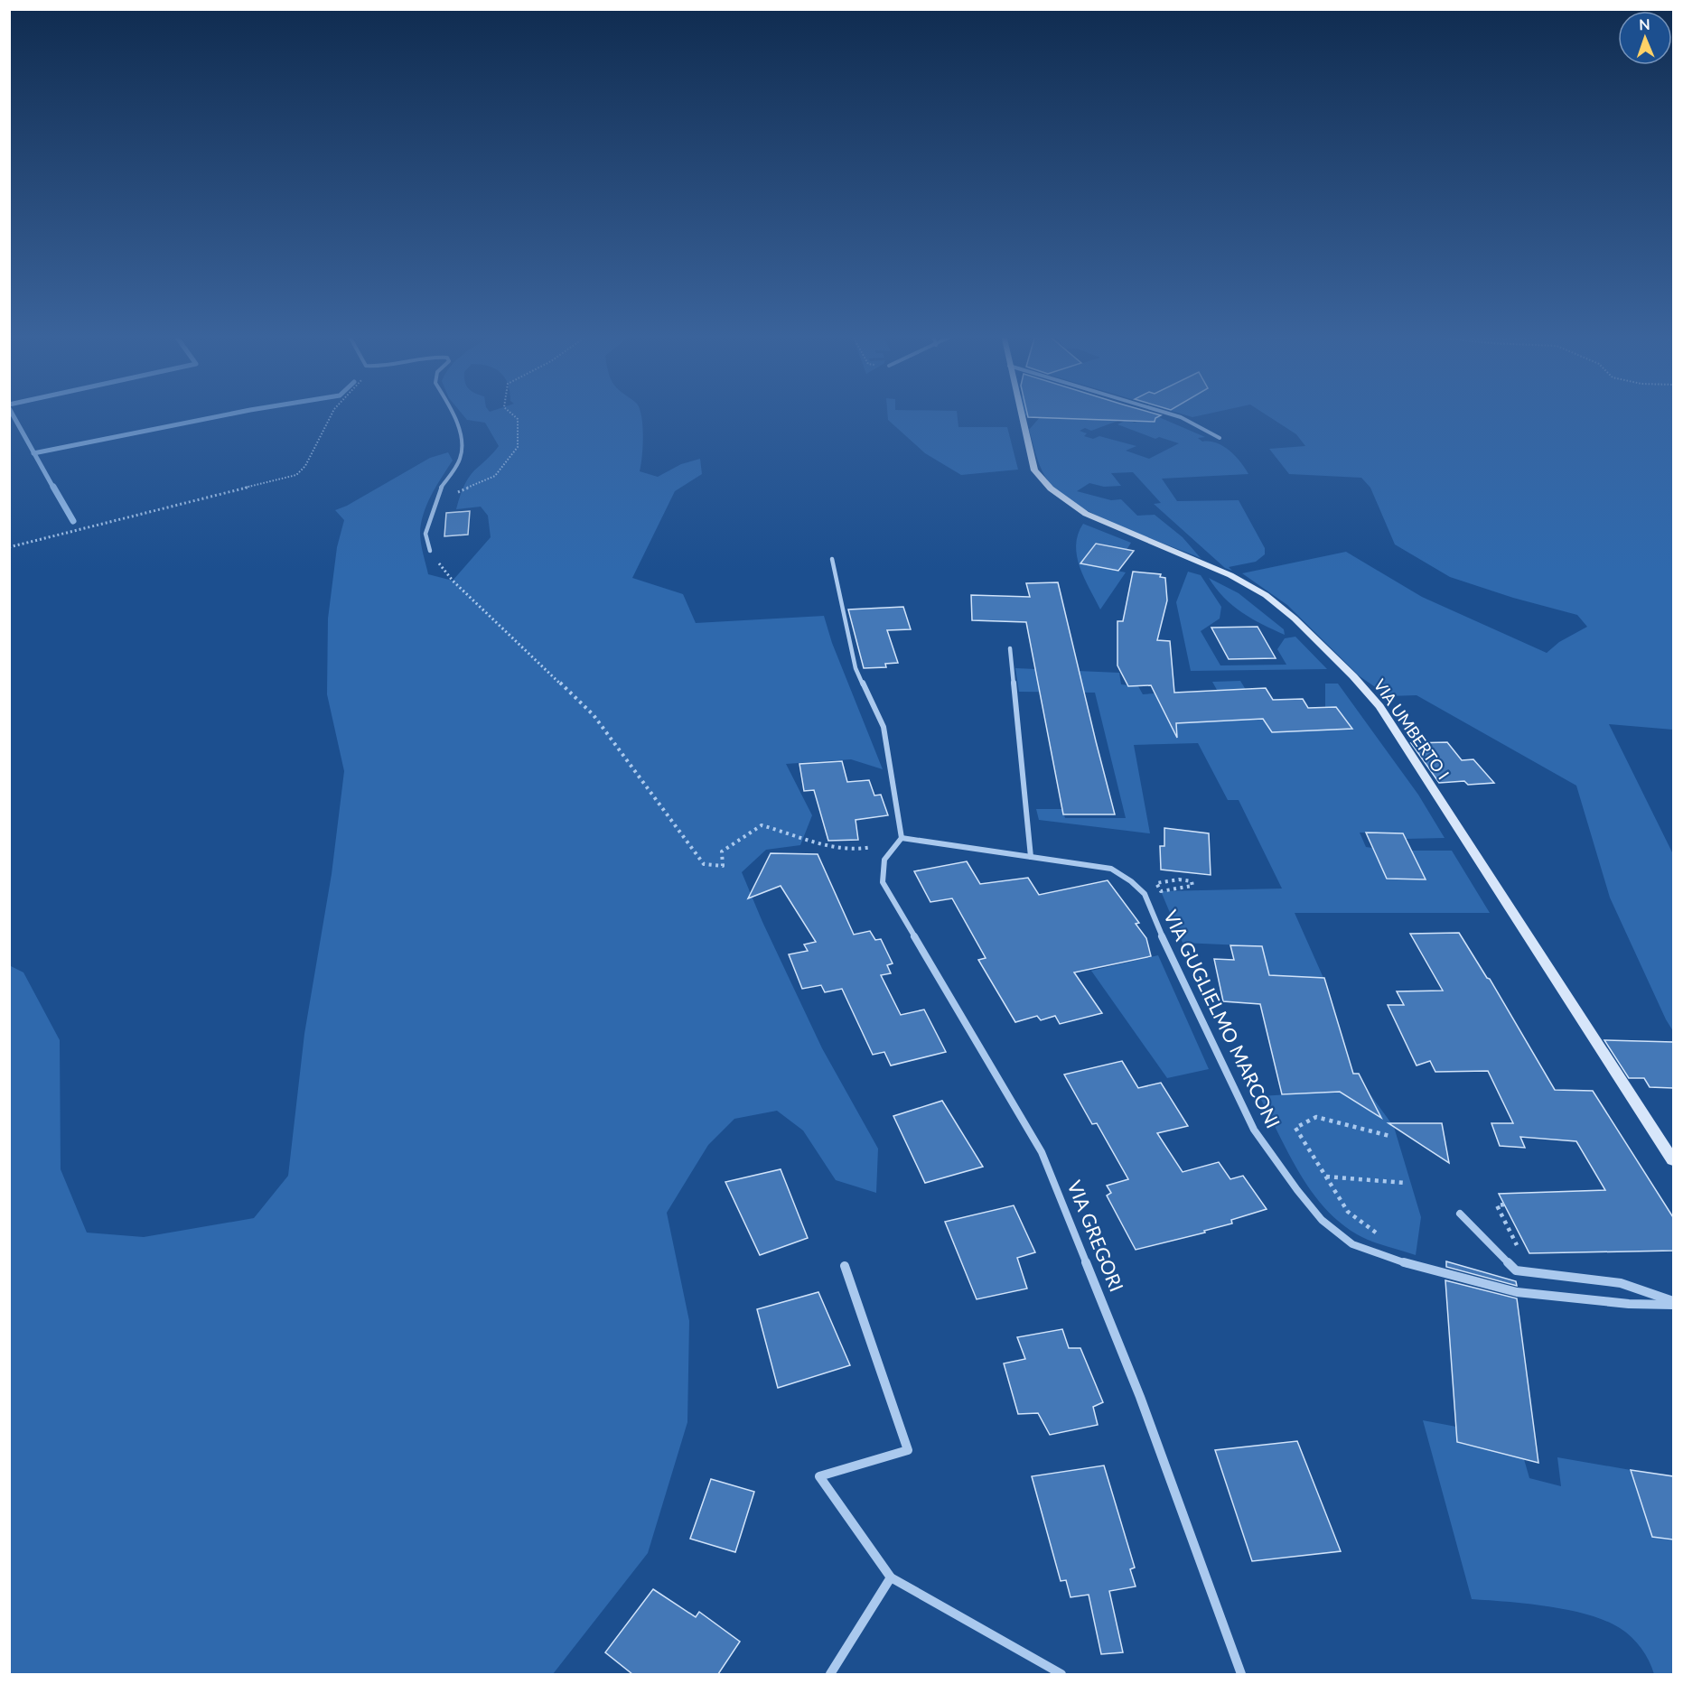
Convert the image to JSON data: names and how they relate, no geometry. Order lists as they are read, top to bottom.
{
  "streets": {
    "main road": ["VIA UMBERTO I"],
    "street": ["VIA GUGLIELMO MARCONI", "VIA GREGORI"]
  },
  "crossings": [
    ["VIA GUGLIELMO MARCONI", "VIA GREGORI"]
  ],
  "north": "top"
}
